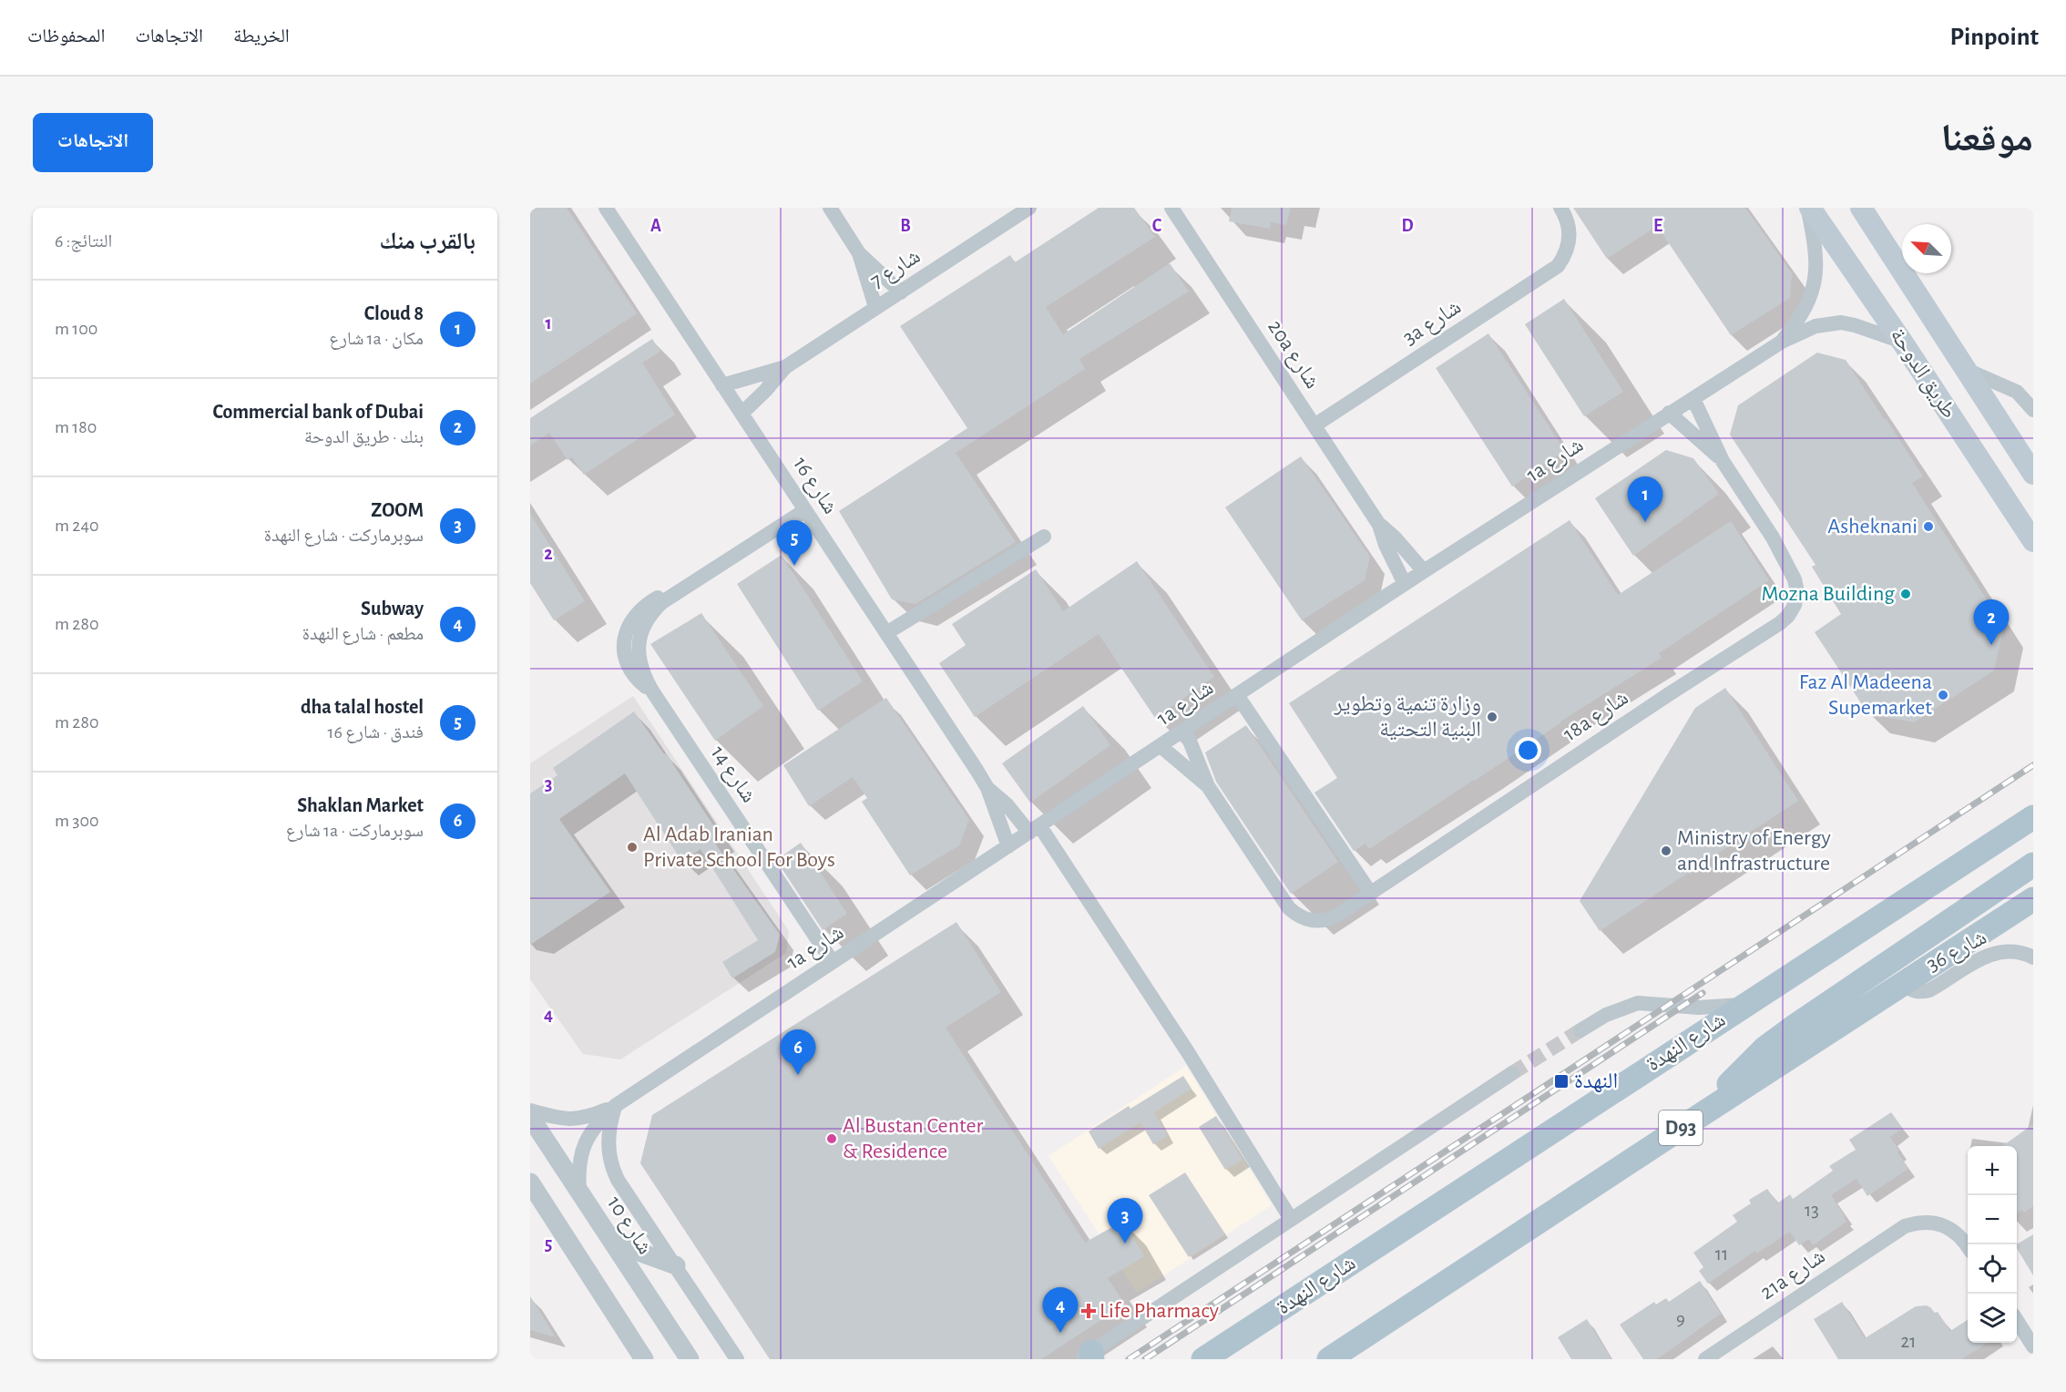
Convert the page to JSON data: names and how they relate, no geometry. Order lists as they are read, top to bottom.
{
  "streets": {
    "main road": ["طريق الدوحة", "شارع النهدة", "D93"],
    "street": [
      "شارع 7",
      "3a شارع",
      "20a شارع",
      "1a شارع",
      "شارع 16",
      "18a شارع",
      "شارع 14",
      "شارع 36",
      "شارع 10",
      "21a شارع"
    ]
  },
  "crossings": [
    ["شارع 7", "شارع 16"],
    ["3a شارع", "20a شارع"],
    ["20a شارع", "1a شارع"],
    ["طريق الدوحة", "1a شارع"],
    ["1a شارع", "شارع 16"],
    ["1a شارع", "18a شارع"],
    ["1a شارع", "شارع 14"],
    ["1a شارع", "شارع 10"],
    ["شارع 16", "شارع 14"],
    ["شارع 36", "D93"]
  ],
  "places": {
    "other": [
      "Asheknani",
      "Mozna Building",
      "Faz Al Madeena Supemarket",
      "وزارة تنمية وتطوير البنية التحتية",
      "Al Adab Iranian Private School For Boys",
      "Ministry of Energy and Infrastructure",
      "Al Bustan Center & Residence"
    ],
    "transit": ["النهدة"],
    "health": ["Life Pharmacy"]
  },
  "house_numbers": [
    "13",
    "11",
    "9",
    "21"
  ],
  "north": "top left",
  "page": {
    "header": "Pinpoint",
    "nav": ["الخريطة", "الاتجاهات", "المحفوظات"],
    "title": "موقعنا",
    "buttons": "الاتجاهات",
    "heading": ["بالقرب منك", "النتائج: 6"],
    "list": [
      {
        "mark": "1",
        "name": "Cloud 8",
        "note": "مكان · 1a شارع",
        "value": "100 m"
      },
      {
        "mark": "2",
        "name": "Commercial bank of Dubai",
        "note": "بنك · طريق الدوحة",
        "value": "180 m"
      },
      {
        "mark": "3",
        "name": "ZOOM",
        "note": "سوبرماركت · شارع النهدة",
        "value": "240 m"
      },
      {
        "mark": "4",
        "name": "Subway",
        "note": "مطعم · شارع النهدة",
        "value": "280 m"
      },
      {
        "mark": "5",
        "name": "dha talal hostel",
        "note": "فندق · شارع 16",
        "value": "280 m"
      },
      {
        "mark": "6",
        "name": "Shaklan Market",
        "note": "سوبرماركت · 1a شارع",
        "value": "300 m"
      }
    ],
    "pins": [
      "1",
      "5",
      "2",
      "6",
      "3",
      "4"
    ],
    "map_buttons": ["+", "−"]
  },
  "grid": {
    "columns": [
      "A",
      "B",
      "C",
      "D",
      "E"
    ],
    "rows": [
      "1",
      "2",
      "3",
      "4",
      "5"
    ]
  }
}
